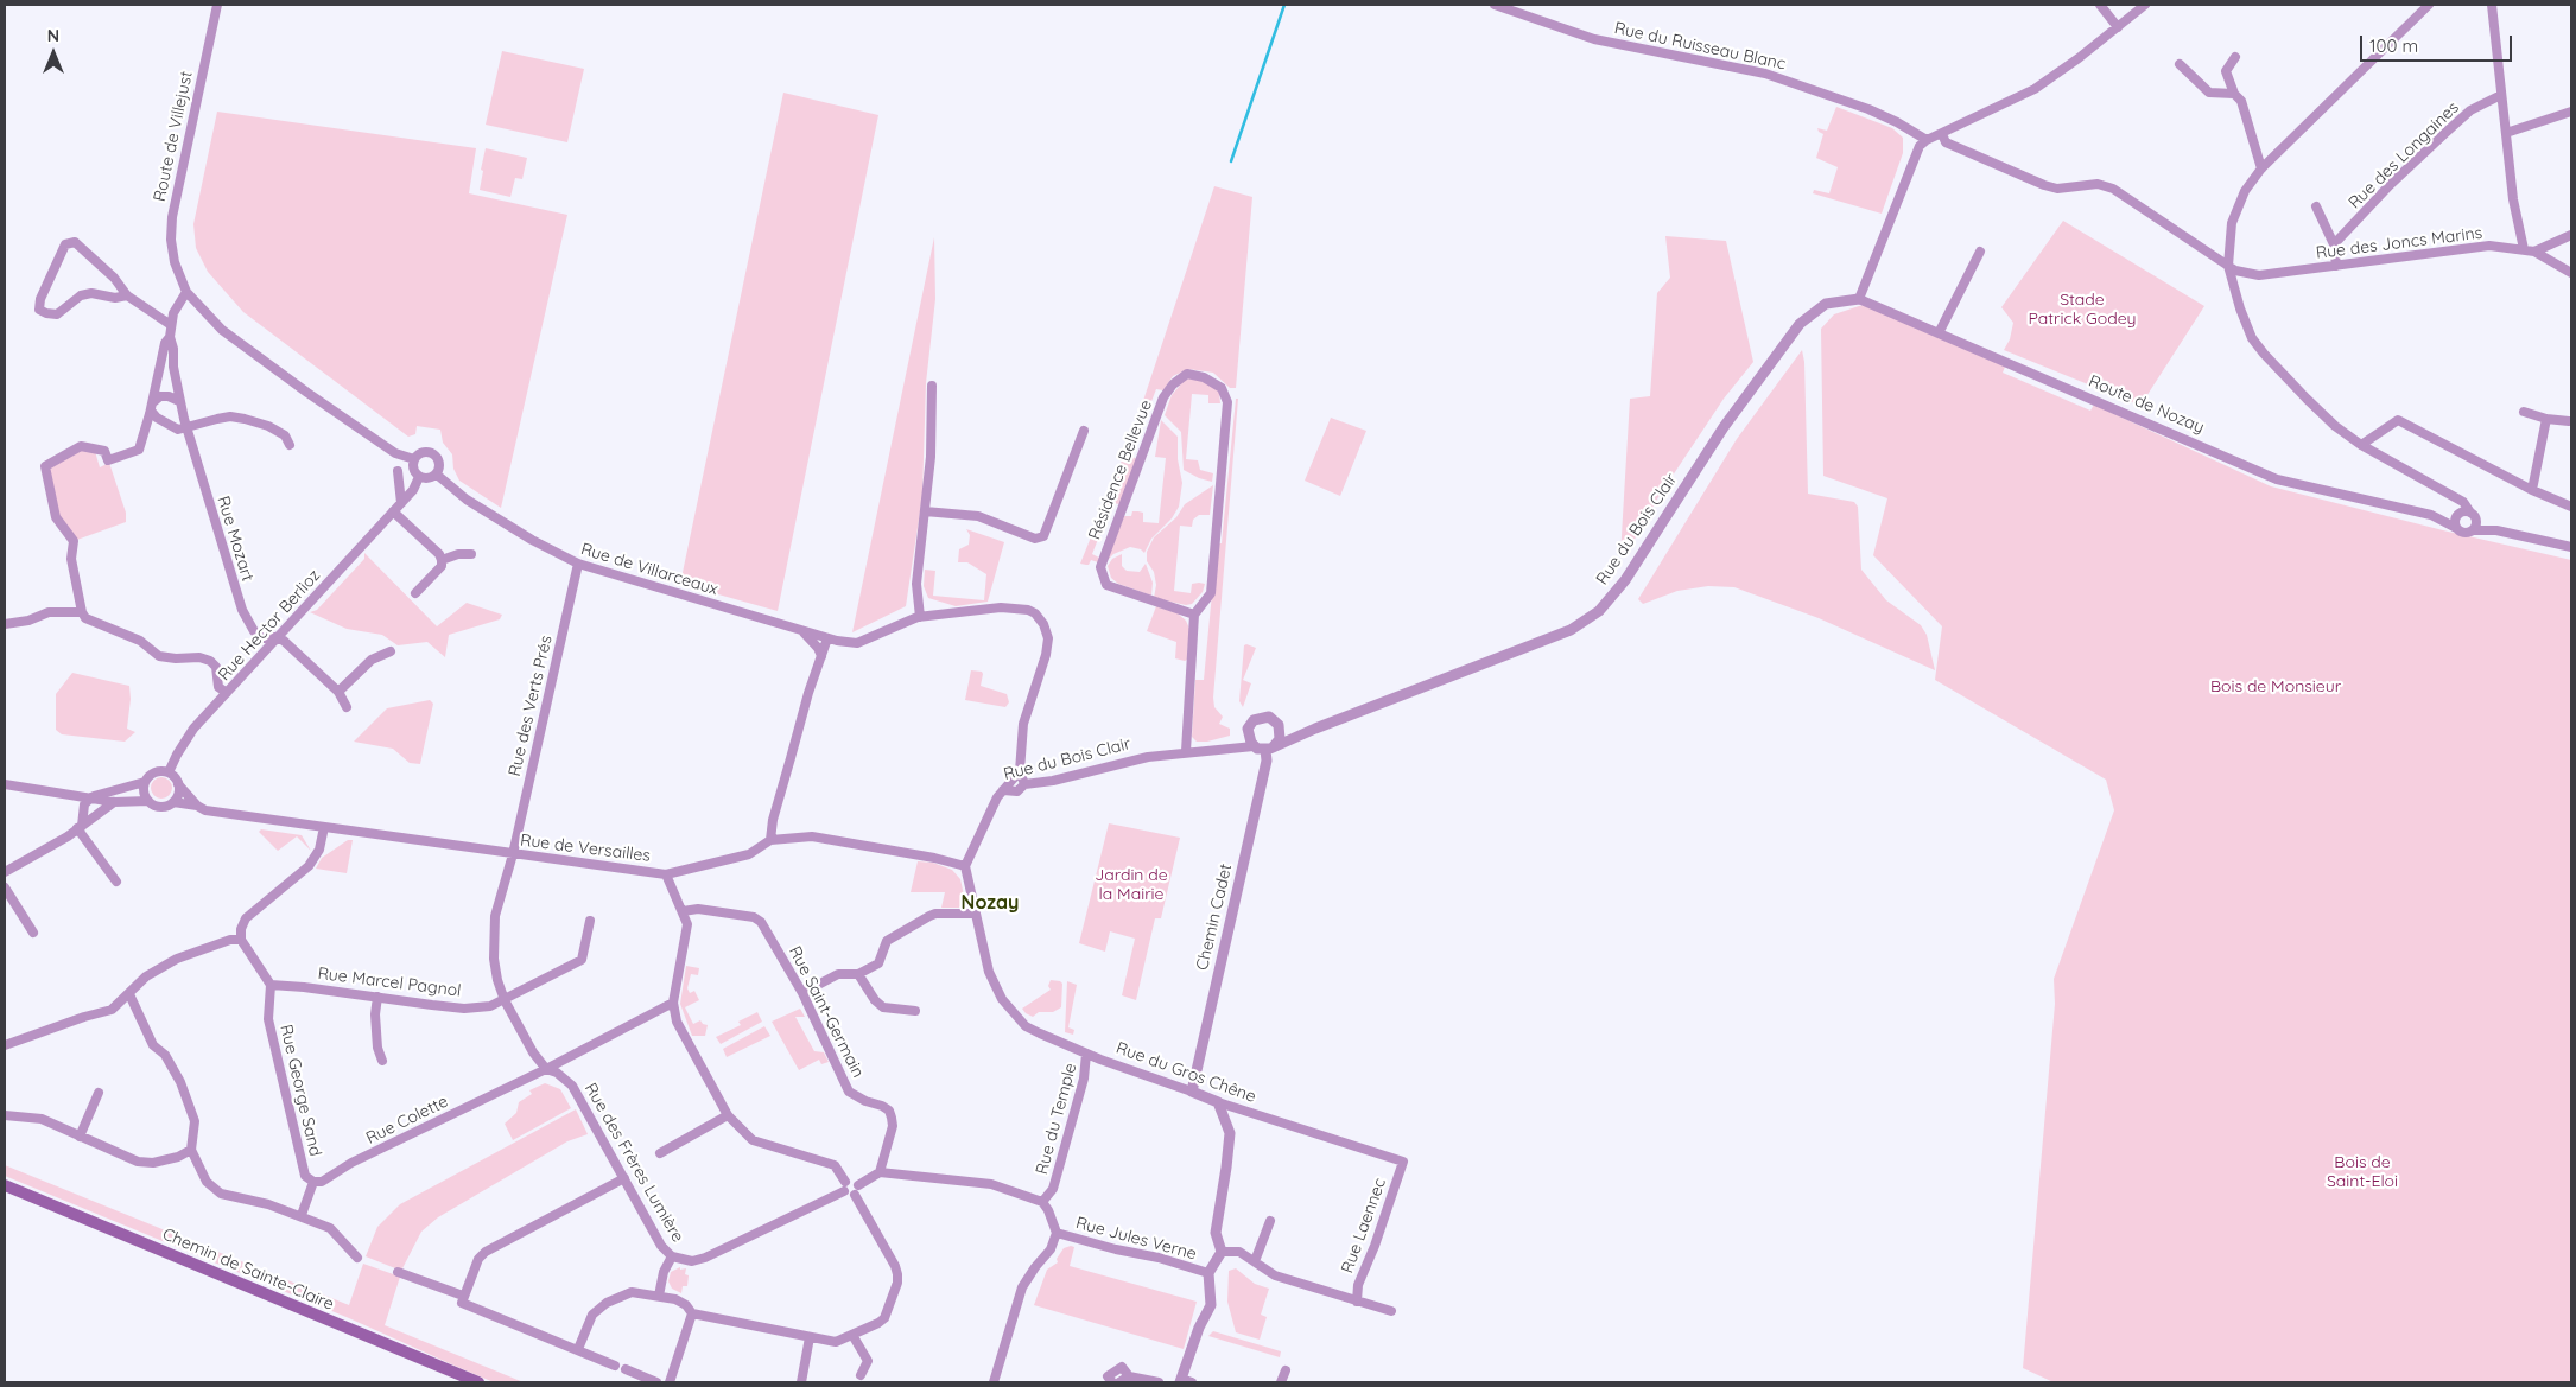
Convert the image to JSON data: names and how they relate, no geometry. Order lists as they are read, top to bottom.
{
  "streets": {
    "main road": ["Chemin de Sainte-Claire"],
    "street": [
      "Rue du Ruisseau Blanc",
      "Route de Villejust",
      "Rue des Longaines",
      "Rue des Joncs Marins",
      "Route de Nozay",
      "Résidence Bellevue",
      "Rue du Bois Clair",
      "Rue Mozart",
      "Rue de Villarceaux",
      "Rue Hector Berlioz",
      "Rue des Verts Prés",
      "Rue de Versailles",
      "Chemin Cadet",
      "Rue Marcel Pagnol",
      "Rue Saint-Germain",
      "Rue du Gros Chêne",
      "Rue George Sand",
      "Rue du Temple",
      "Rue Colette",
      "Rue des Frères Lumière",
      "Rue Laennec",
      "Rue Jules Verne"
    ]
  },
  "crossings": [
    ["Route de Villejust", "Rue Mozart"],
    ["Route de Nozay", "Rue du Bois Clair"],
    ["Rue du Bois Clair", "Rue de Versailles"],
    ["Rue du Bois Clair", "Chemin Cadet"],
    ["Rue Mozart", "Rue Hector Berlioz"],
    ["Rue de Villarceaux", "Rue Hector Berlioz"],
    ["Rue de Villarceaux", "Rue des Verts Prés"],
    ["Rue Hector Berlioz", "Rue de Versailles"],
    ["Rue des Verts Prés", "Rue de Versailles"],
    ["Rue des Verts Prés", "Rue Marcel Pagnol"],
    ["Rue des Verts Prés", "Rue Saint-Germain"],
    ["Rue des Verts Prés", "Rue Colette"],
    ["Rue des Verts Prés", "Rue des Frères Lumière"],
    ["Rue de Versailles", "Rue Marcel Pagnol"],
    ["Rue de Versailles", "Rue Saint-Germain"],
    ["Rue de Versailles", "Rue Colette"],
    ["Rue de Versailles", "Rue des Frères Lumière"],
    ["Chemin Cadet", "Rue du Gros Chêne"],
    ["Rue Marcel Pagnol", "Rue Saint-Germain"],
    ["Rue Marcel Pagnol", "Rue George Sand"],
    ["Rue Marcel Pagnol", "Rue Colette"],
    ["Rue Marcel Pagnol", "Rue des Frères Lumière"],
    ["Rue Saint-Germain", "Rue Colette"],
    ["Rue Saint-Germain", "Rue des Frères Lumière"],
    ["Rue du Gros Chêne", "Rue du Temple"],
    ["Rue du Gros Chêne", "Rue Laennec"],
    ["Rue George Sand", "Rue Colette"],
    ["Rue Colette", "Rue des Frères Lumière"]
  ],
  "districts": ["Nozay"],
  "parks": [
    "Stade Patrick Godey",
    "Bois de Monsieur",
    "Jardin de la Mairie",
    "Bois de Saint-Eloi"
  ],
  "scale_bar": "100 m",
  "north": "top"
}
